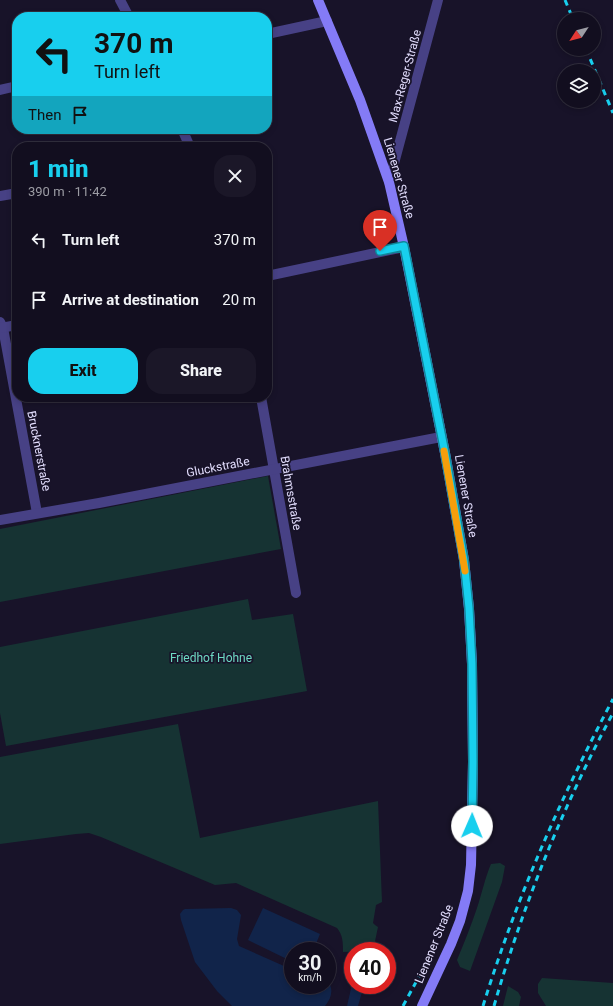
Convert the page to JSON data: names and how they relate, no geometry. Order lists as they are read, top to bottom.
{
  "streets": {
    "street": [
      "Max-Reger-Straße",
      "Lienener Straße",
      "Brucknerstraße",
      "Gluckstraße",
      "Brahmsstraße"
    ]
  },
  "crossings": [
    ["Max-Reger-Straße", "Lienener Straße"],
    ["Lienener Straße", "Gluckstraße"],
    ["Brucknerstraße", "Gluckstraße"],
    ["Gluckstraße", "Brahmsstraße"]
  ],
  "parks": ["Friedhof Hohne"],
  "north": "bottom left",
  "page": {
    "turn": ["370 m", "Turn left"],
    "then": "Then",
    "heading": ["1 min", "390 m · 11:42"],
    "list": [
      {
        "name": "Turn left",
        "value": "370 m"
      },
      {
        "name": "Arrive at destination",
        "value": "20 m"
      }
    ],
    "buttons": ["Exit", "Share"],
    "speed": "30 km/h",
    "limit": "40"
  }
}
